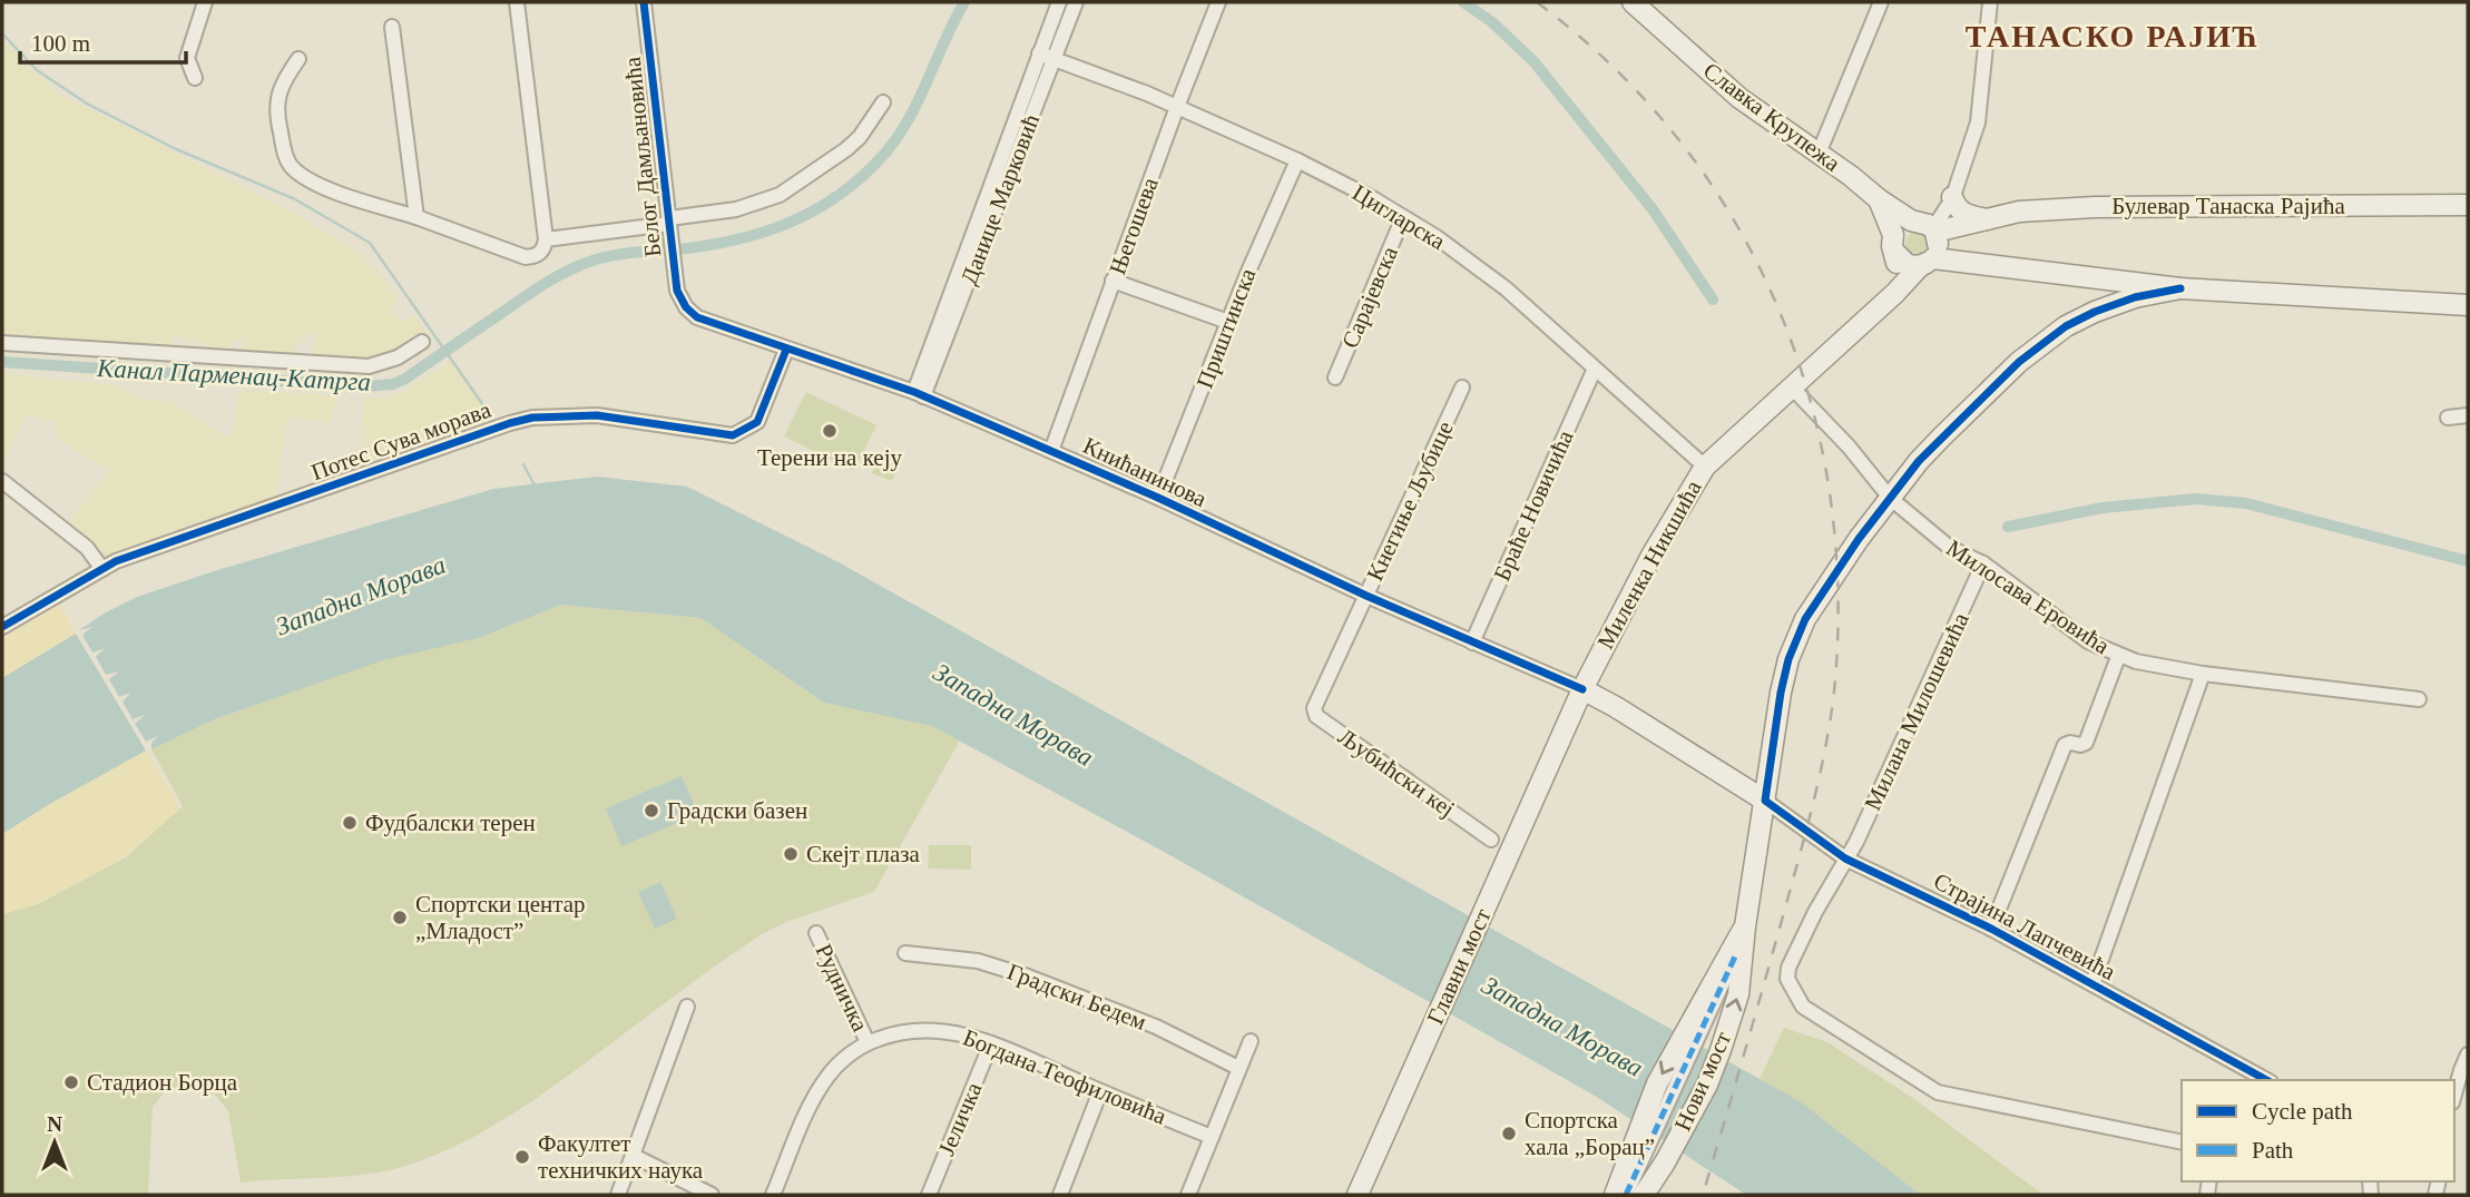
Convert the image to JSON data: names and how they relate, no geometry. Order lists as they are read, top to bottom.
{
  "streets": {
    "main road": [
      "Славка Крупежа",
      "Булевар Танаска Рајића",
      "Миленка Никшића",
      "Страјина Лапчевића",
      "Главни мост",
      "Нови мост"
    ],
    "street": [
      "Белог Дамљановића",
      "Данице Марковић",
      "Цигларска",
      "Његошева",
      "Сарајевска",
      "Приштинска",
      "Потес Сува морава",
      "Книћанинова",
      "Кнегиње Љубице",
      "Браће Новичића",
      "Милосава Еровића",
      "Милана Милошевића",
      "Љубићски кеј",
      "Рудничка",
      "Градски Бедем",
      "Богдана Теофиловића",
      "Јеличка"
    ]
  },
  "crossings": [
    ["Славка Крупежа", "Булевар Танаска Рајића"],
    ["Славка Крупежа", "Миленка Никшића"],
    ["Белог Дамљановића", "Книћанинова"],
    ["Данице Марковић", "Цигларска"],
    ["Данице Марковић", "Книћанинова"],
    ["Булевар Танаска Рајића", "Миленка Никшића"],
    ["Цигларска", "Његошева"],
    ["Цигларска", "Сарајевска"],
    ["Цигларска", "Приштинска"],
    ["Цигларска", "Браће Новичића"],
    ["Цигларска", "Миленка Никшића"],
    ["Његошева", "Книћанинова"],
    ["Приштинска", "Книћанинова"],
    ["Потес Сува морава", "Книћанинова"],
    ["Книћанинова", "Кнегиње Љубице"],
    ["Книћанинова", "Браће Новичића"],
    ["Книћанинова", "Миленка Никшића"],
    ["Книћанинова", "Страјина Лапчевића"],
    ["Кнегиње Љубице", "Љубићски кеј"],
    ["Миленка Никшића", "Милосава Еровића"],
    ["Миленка Никшића", "Страјина Лапчевића"],
    ["Миленка Никшића", "Главни мост"],
    ["Милосава Еровића", "Милана Милошевића"],
    ["Милана Милошевића", "Страјина Лапчевића"],
    ["Рудничка", "Богдана Теофиловића"],
    ["Богдана Теофиловића", "Јеличка"]
  ],
  "districts": ["ТАНАСКО РАЈИЋ"],
  "water": ["Канал Парменац-Катрга", "Западна Морава"],
  "places": [
    "Терени на кеју",
    "Градски базен",
    "Фудбалски терен",
    "Скејт плаза",
    "Спортски центар „Младост”",
    "Стадион Борца",
    "Спортска хала „Борац”",
    "Факултет техничких наука"
  ],
  "legend": ["Cycle path", "Path"],
  "scale_bar": "100 m",
  "north": "top"
}
